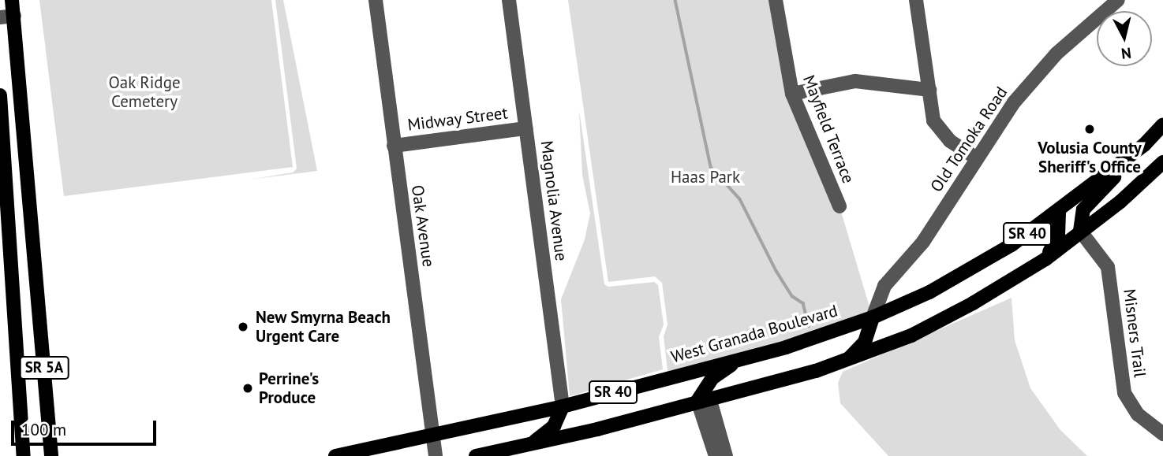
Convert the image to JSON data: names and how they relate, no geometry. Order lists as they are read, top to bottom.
{
  "streets": {
    "main road": ["SR 40", "West Granada Boulevard", "SR 5A"],
    "street": [
      "Midway Street",
      "Mayfield Terrace",
      "Old Tomoka Road",
      "Magnolia Avenue",
      "Oak Avenue",
      "Misners Trail"
    ]
  },
  "crossings": [
    ["Midway Street", "Magnolia Avenue"],
    ["Midway Street", "Oak Avenue"],
    ["Old Tomoka Road", "West Granada Boulevard"],
    ["Magnolia Avenue", "West Granada Boulevard"],
    ["Oak Avenue", "West Granada Boulevard"],
    ["SR 40", "Misners Trail"]
  ],
  "parks": ["Oak Ridge Cemetery", "Haas Park"],
  "places": ["Volusia County Sheriff's Office", "New Smyrna Beach Urgent Care", "Perrine's Produce"],
  "scale_bar": "100 m",
  "north": "bottom"
}
